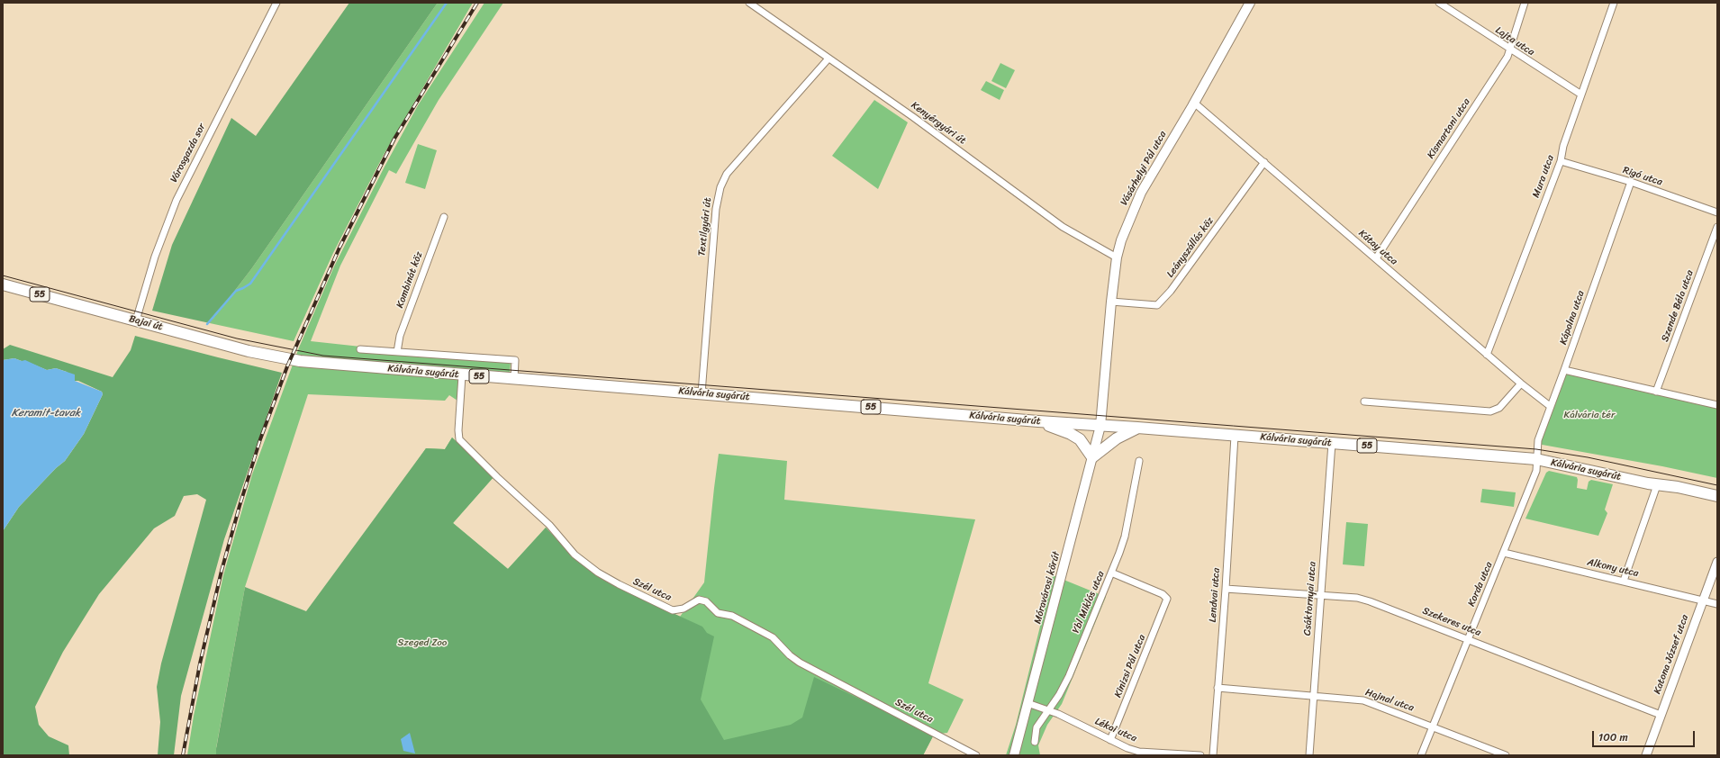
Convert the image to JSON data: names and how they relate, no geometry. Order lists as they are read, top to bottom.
{
  "streets": {
    "main road": [
      "Vásárhelyi Pál utca",
      "55",
      "Bajai út",
      "Kálvária sugárút",
      "Móravárosi körút"
    ],
    "street": [
      "Lajta utca",
      "Kenyérgyári út",
      "Kismartoni utca",
      "Városgazda sor",
      "Mura utca",
      "Rigó utca",
      "Textilgyári út",
      "Leányszállás köz",
      "Kátay utca",
      "Kombinát köz",
      "Szende Béla utca",
      "Kápolna utca",
      "Alkony utca",
      "Korda utca",
      "Szél utca",
      "Lendvai utca",
      "Csáktornyai utca",
      "Ybl Miklós utca",
      "Szekeres utca",
      "Katona József utca",
      "Kinizsi Pál utca",
      "Hajnal utca",
      "Lékai utca"
    ]
  },
  "crossings": [
    ["Lajta utca", "Kismartoni utca"],
    ["Lajta utca", "Mura utca"],
    ["Kenyérgyári út", "Vásárhelyi Pál utca"],
    ["Kenyérgyári út", "Textilgyári út"],
    ["Kismartoni utca", "Kátay utca"],
    ["Városgazda sor", "Bajai út"],
    ["Vásárhelyi Pál utca", "Leányszállás köz"],
    ["Vásárhelyi Pál utca", "Kátay utca"],
    ["Vásárhelyi Pál utca", "Kálvária sugárút"],
    ["Vásárhelyi Pál utca", "Móravárosi körút"],
    ["Mura utca", "Rigó utca"],
    ["Mura utca", "Kátay utca"],
    ["Rigó utca", "Kápolna utca"],
    ["Textilgyári út", "Kálvária sugárút"],
    ["Leányszállás köz", "Kátay utca"],
    ["Kátay utca", "Kápolna utca"],
    ["Kombinát köz", "Kálvária sugárút"],
    ["Kápolna utca", "Kálvária sugárút"],
    ["Kápolna utca", "Korda utca"],
    ["Bajai út", "Kálvária sugárút"],
    ["Kálvária sugárút", "Korda utca"],
    ["Kálvária sugárút", "Móravárosi körút"],
    ["Kálvária sugárút", "Szél utca"],
    ["Kálvária sugárút", "Lendvai utca"],
    ["Kálvária sugárút", "Csáktornyai utca"],
    ["Alkony utca", "Korda utca"],
    ["Alkony utca", "Katona József utca"],
    ["Korda utca", "Szekeres utca"],
    ["Korda utca", "Hajnal utca"],
    ["Móravárosi körút", "Lékai utca"],
    ["Lendvai utca", "Szekeres utca"],
    ["Lendvai utca", "Hajnal utca"],
    ["Csáktornyai utca", "Szekeres utca"],
    ["Csáktornyai utca", "Hajnal utca"],
    ["Ybl Miklós utca", "Kinizsi Pál utca"],
    ["Ybl Miklós utca", "Lékai utca"],
    ["Szekeres utca", "Katona József utca"],
    ["Kinizsi Pál utca", "Lékai utca"]
  ],
  "water": ["Keramit-tavak"],
  "parks": ["Kálvária tér", "Szeged Zoo"],
  "scale_bar": "100 m"
}
